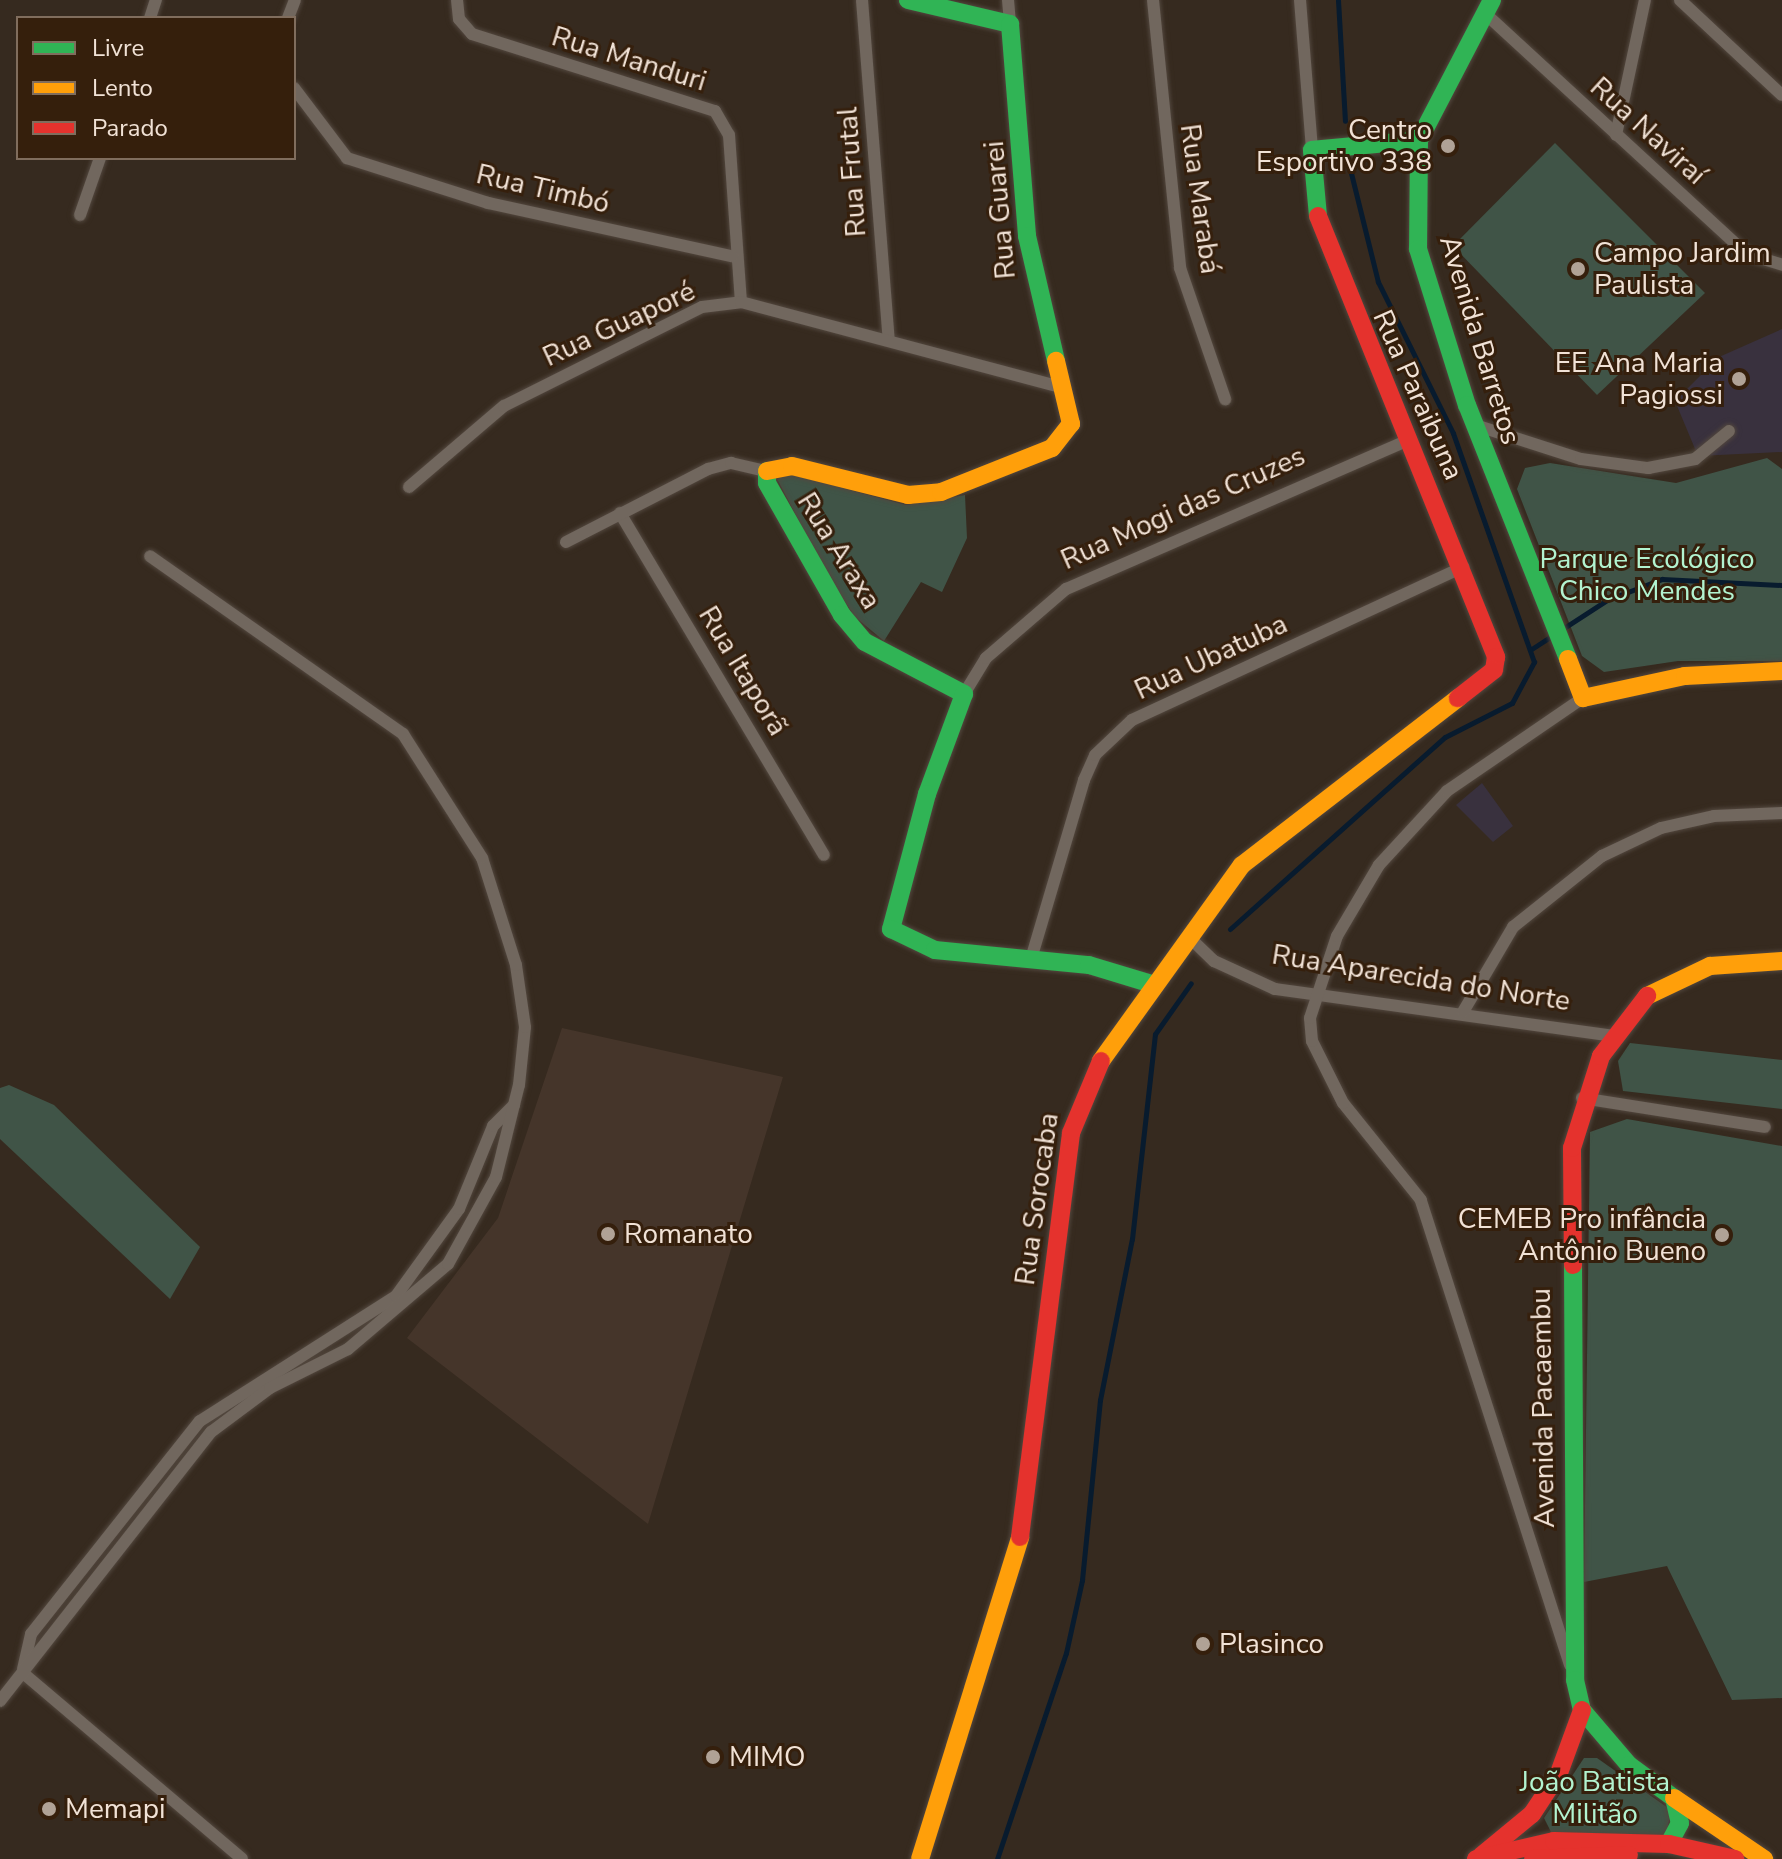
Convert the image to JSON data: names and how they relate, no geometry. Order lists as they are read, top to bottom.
{
  "streets": {
    "street": [
      "Rua Manduri",
      "Rua Naviraí",
      "Rua Frutal",
      "Rua Timbó",
      "Rua Marabá",
      "Rua Guarei",
      "Rua Guaporé",
      "Avenida Barretos",
      "Rua Paraibuna",
      "Rua Mogi das Cruzes",
      "Rua Araxa",
      "Rua Ubatuba",
      "Rua Itaporã",
      "Rua Aparecida do Norte",
      "Rua Sorocaba",
      "Avenida Pacaembu"
    ]
  },
  "crossings": [
    ["Rua Manduri", "Rua Timbó"],
    ["Rua Manduri", "Rua Guaporé"],
    ["Rua Naviraí", "Avenida Barretos"],
    ["Rua Frutal", "Rua Guaporé"],
    ["Rua Guarei", "Rua Guaporé"],
    ["Rua Guarei", "Rua Araxa"],
    ["Rua Paraibuna", "Rua Mogi das Cruzes"],
    ["Rua Paraibuna", "Rua Ubatuba"],
    ["Rua Paraibuna", "Rua Sorocaba"],
    ["Rua Mogi das Cruzes", "Rua Araxa"],
    ["Rua Mogi das Cruzes", "Rua Ubatuba"],
    ["Rua Aparecida do Norte", "Rua Sorocaba"],
    ["Rua Aparecida do Norte", "Avenida Pacaembu"]
  ],
  "parks": ["Parque Ecológico Chico Mendes", "João Batista Militão"],
  "places": [
    "Centro Esportivo 338",
    "Campo Jardim Paulista",
    "EE Ana Maria Pagiossi",
    "Romanato",
    "CEMEB Pro infância Antônio Bueno",
    "Plasinco",
    "MIMO",
    "Memapi"
  ],
  "legend": ["Livre", "Lento", "Parado"]
}
